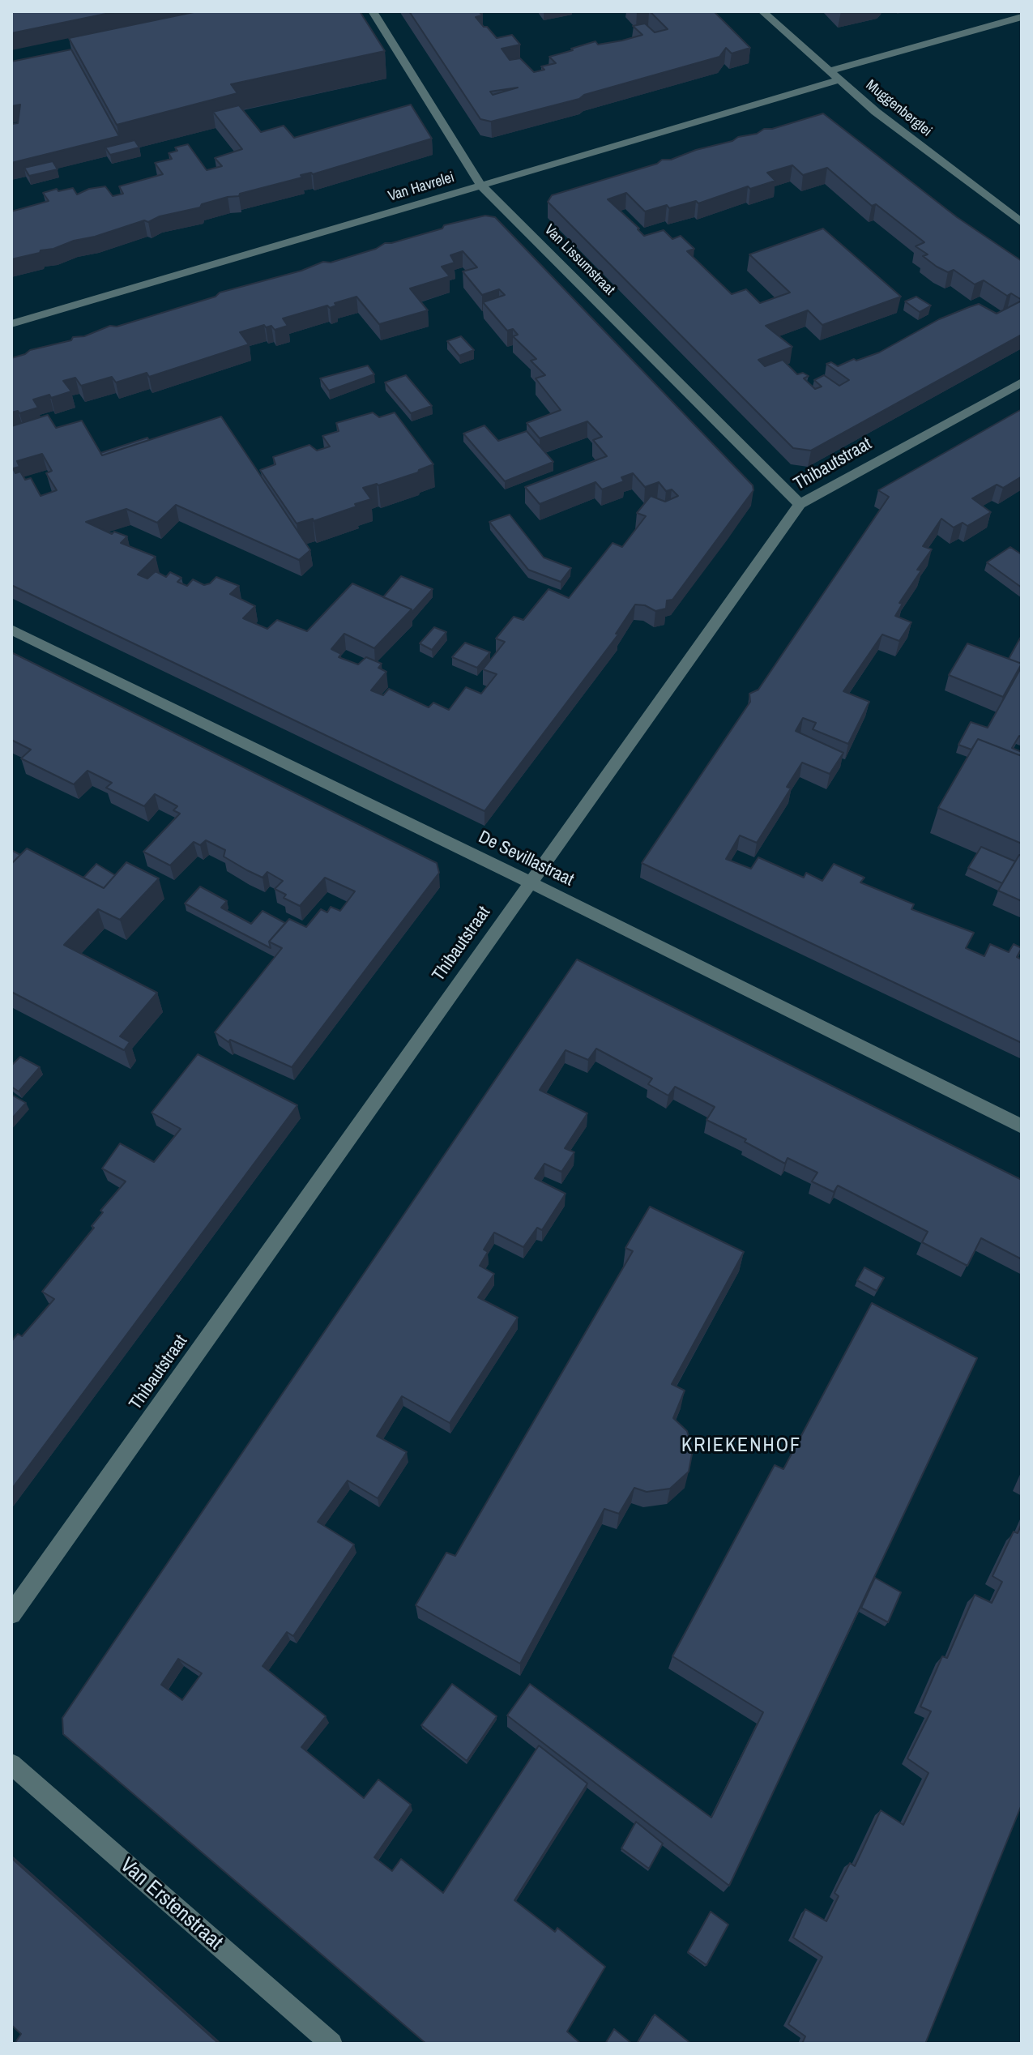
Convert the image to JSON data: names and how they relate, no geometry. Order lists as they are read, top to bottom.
{
  "streets": {
    "street": [
      "Muggenberglei",
      "Van Havrelei",
      "Van Lissumstraat",
      "Thibautstraat",
      "De Sevillastraat",
      "Van Erstenstraat"
    ]
  },
  "crossings": [
    ["Muggenberglei", "Van Havrelei"],
    ["Van Havrelei", "Van Lissumstraat"],
    ["Van Lissumstraat", "Thibautstraat"],
    ["Thibautstraat", "De Sevillastraat"]
  ],
  "districts": ["KRIEKENHOF"]
}
